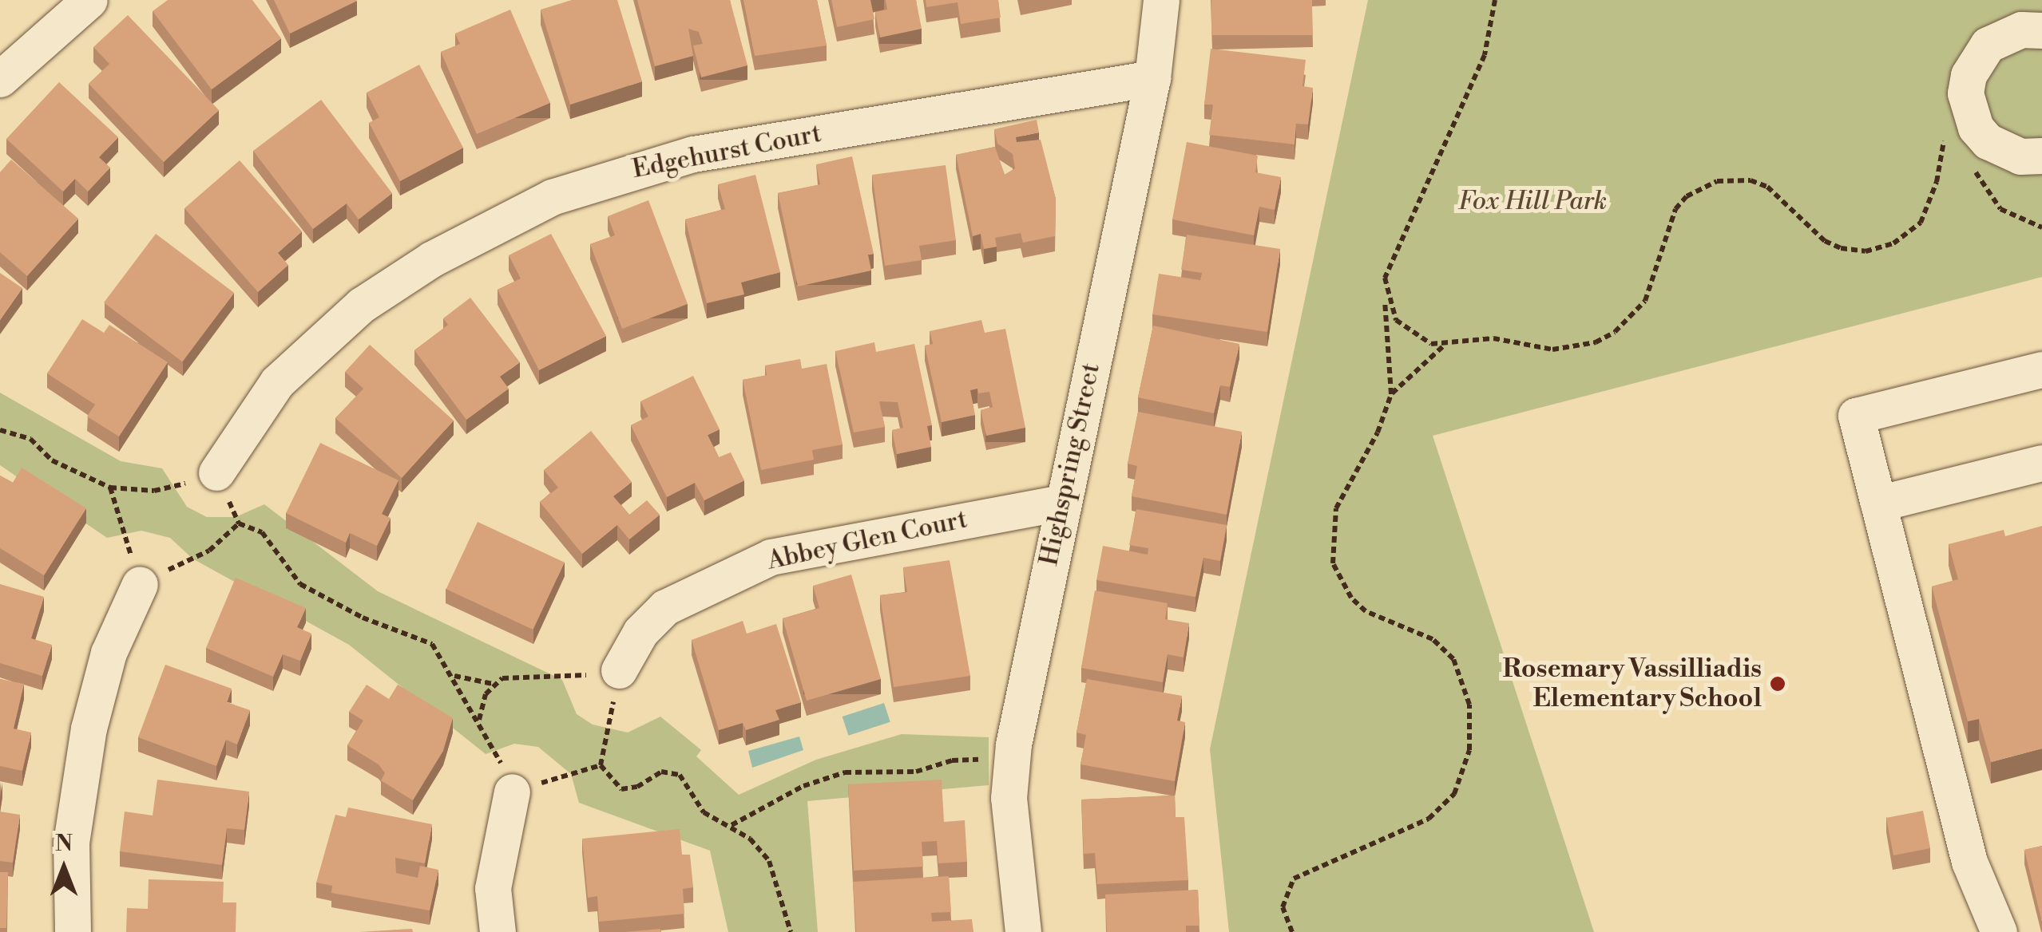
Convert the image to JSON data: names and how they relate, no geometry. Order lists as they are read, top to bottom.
{
  "streets": {
    "street": ["Edgehurst Court", "Highspring Street", "Abbey Glen Court"]
  },
  "crossings": [
    ["Edgehurst Court", "Highspring Street"],
    ["Highspring Street", "Abbey Glen Court"]
  ],
  "parks": ["Fox Hill Park"],
  "places": ["Rosemary Vassilliadis Elementary School"],
  "north": "top"
}
